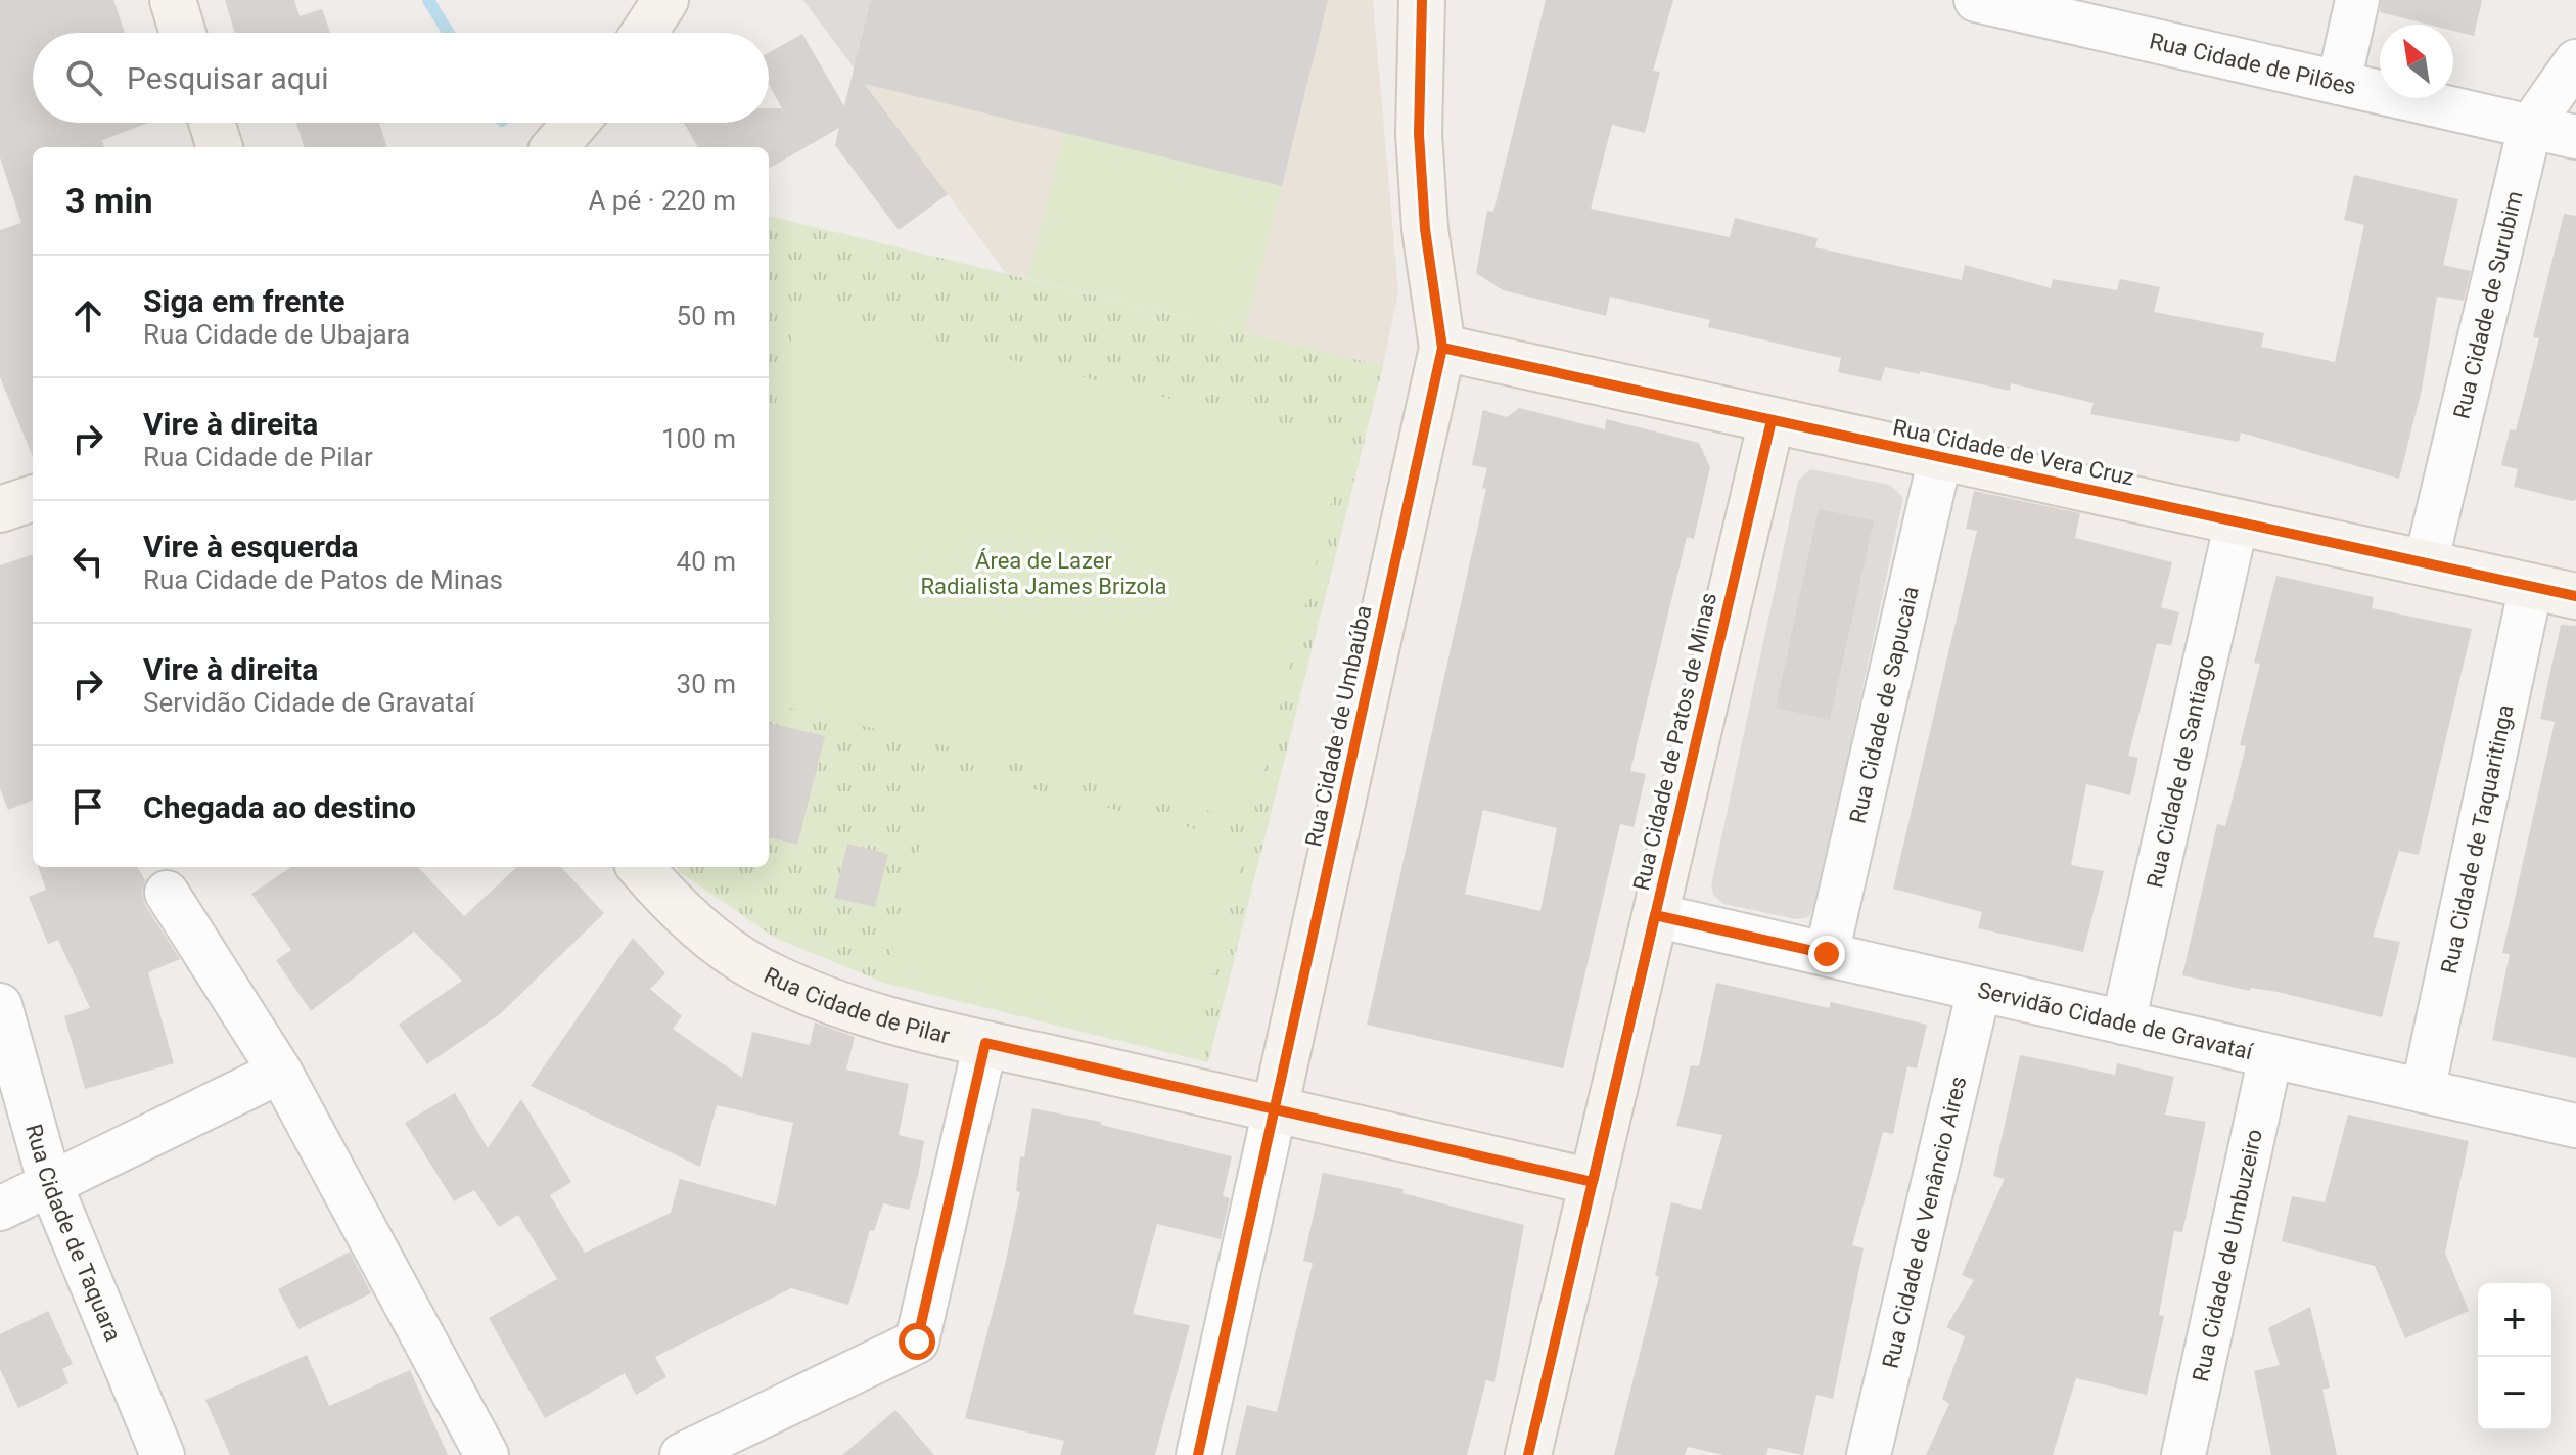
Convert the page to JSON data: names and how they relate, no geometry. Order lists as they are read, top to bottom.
{
  "streets": {
    "street": [
      "Rua Cidade de Pilões",
      "Rua Cidade de Surubim",
      "Rua Cidade de Vera Cruz",
      "Rua Cidade de Sapucaia",
      "Rua Cidade de Umbaúba",
      "Rua Cidade de Patos de Minas",
      "Rua Cidade de Santiago",
      "Rua Cidade de Taquaritinga",
      "Rua Cidade de Pilar",
      "Servidão Cidade de Gravataí",
      "Rua Cidade de Venâncio Aires",
      "Rua Cidade de Taquara",
      "Rua Cidade de Umbuzeiro"
    ]
  },
  "crossings": [
    ["Rua Cidade de Pilões", "Rua Cidade de Surubim"],
    ["Rua Cidade de Surubim", "Rua Cidade de Vera Cruz"],
    ["Rua Cidade de Vera Cruz", "Rua Cidade de Sapucaia"],
    ["Rua Cidade de Vera Cruz", "Rua Cidade de Umbaúba"],
    ["Rua Cidade de Vera Cruz", "Rua Cidade de Patos de Minas"],
    ["Rua Cidade de Vera Cruz", "Rua Cidade de Santiago"],
    ["Rua Cidade de Vera Cruz", "Rua Cidade de Taquaritinga"],
    ["Rua Cidade de Sapucaia", "Servidão Cidade de Gravataí"],
    ["Rua Cidade de Umbaúba", "Rua Cidade de Pilar"],
    ["Rua Cidade de Patos de Minas", "Rua Cidade de Pilar"],
    ["Rua Cidade de Patos de Minas", "Servidão Cidade de Gravataí"],
    ["Rua Cidade de Santiago", "Servidão Cidade de Gravataí"],
    ["Rua Cidade de Taquaritinga", "Servidão Cidade de Gravataí"],
    ["Servidão Cidade de Gravataí", "Rua Cidade de Venâncio Aires"],
    ["Servidão Cidade de Gravataí", "Rua Cidade de Umbuzeiro"]
  ],
  "parks": ["Área de Lazer Radialista James Brizola"],
  "north": "top left",
  "page": {
    "search": "Pesquisar aqui",
    "heading": ["3 min", "A pé · 220 m"],
    "list": [
      ["Siga em frente", "Rua Cidade de Ubajara", "50 m"],
      ["Vire à direita", "Rua Cidade de Pilar", "100 m"],
      ["Vire à esquerda", "Rua Cidade de Patos de Minas", "40 m"],
      ["Vire à direita", "Servidão Cidade de Gravataí", "30 m"],
      "Chegada ao destino"
    ],
    "map_buttons": ["+", "−"]
  }
}
